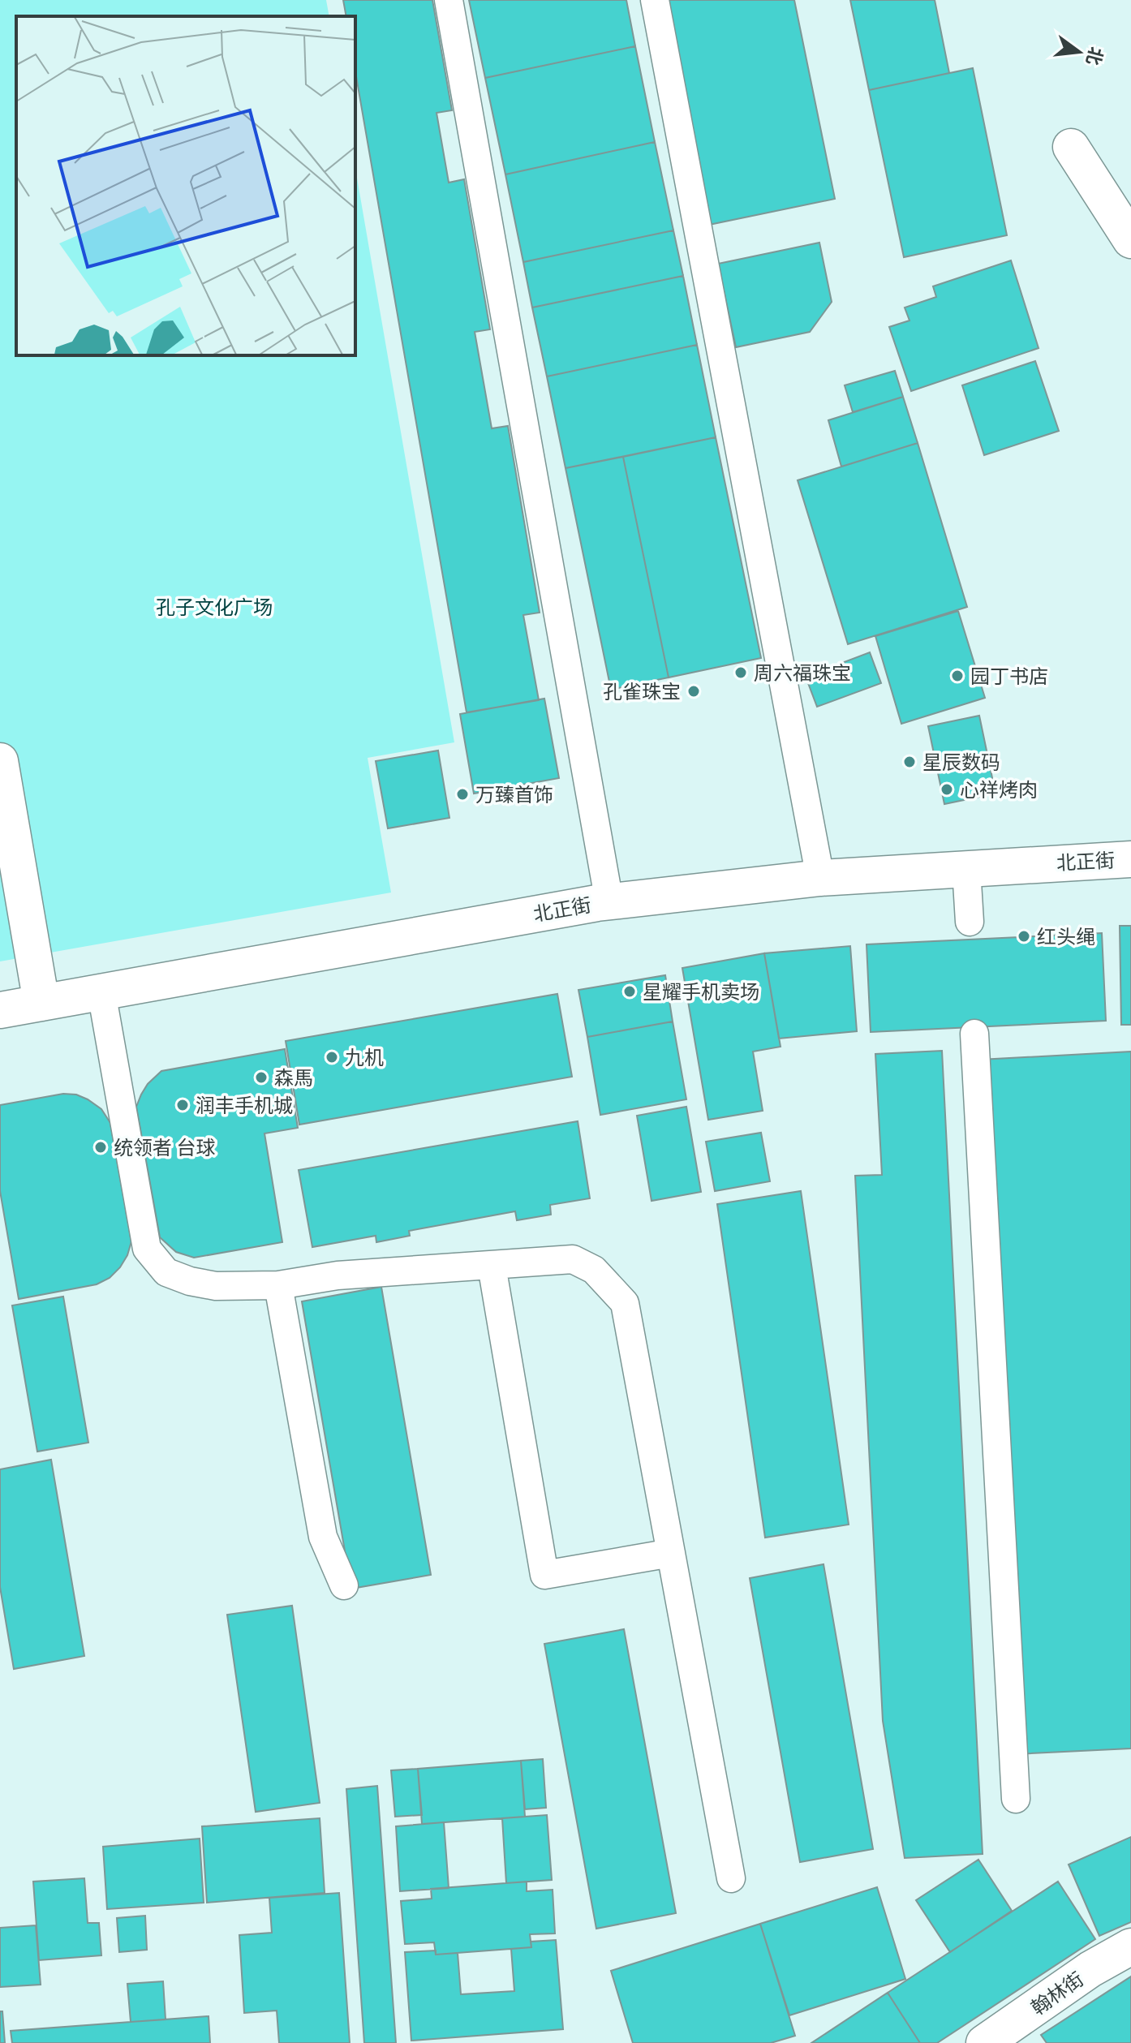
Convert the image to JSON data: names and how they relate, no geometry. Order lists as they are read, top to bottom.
{
  "streets": {
    "street": ["北正街", "翰林街"]
  },
  "parks": ["孔子文化广场"],
  "places": [
    "周六福珠宝",
    "园丁书店",
    "孔雀珠宝",
    "星辰数码",
    "心祥烤肉",
    "万臻首饰",
    "红头绳",
    "星耀手机卖场",
    "九机",
    "森馬",
    "润丰手机城",
    "统领者 台球"
  ],
  "north": "right"
}
